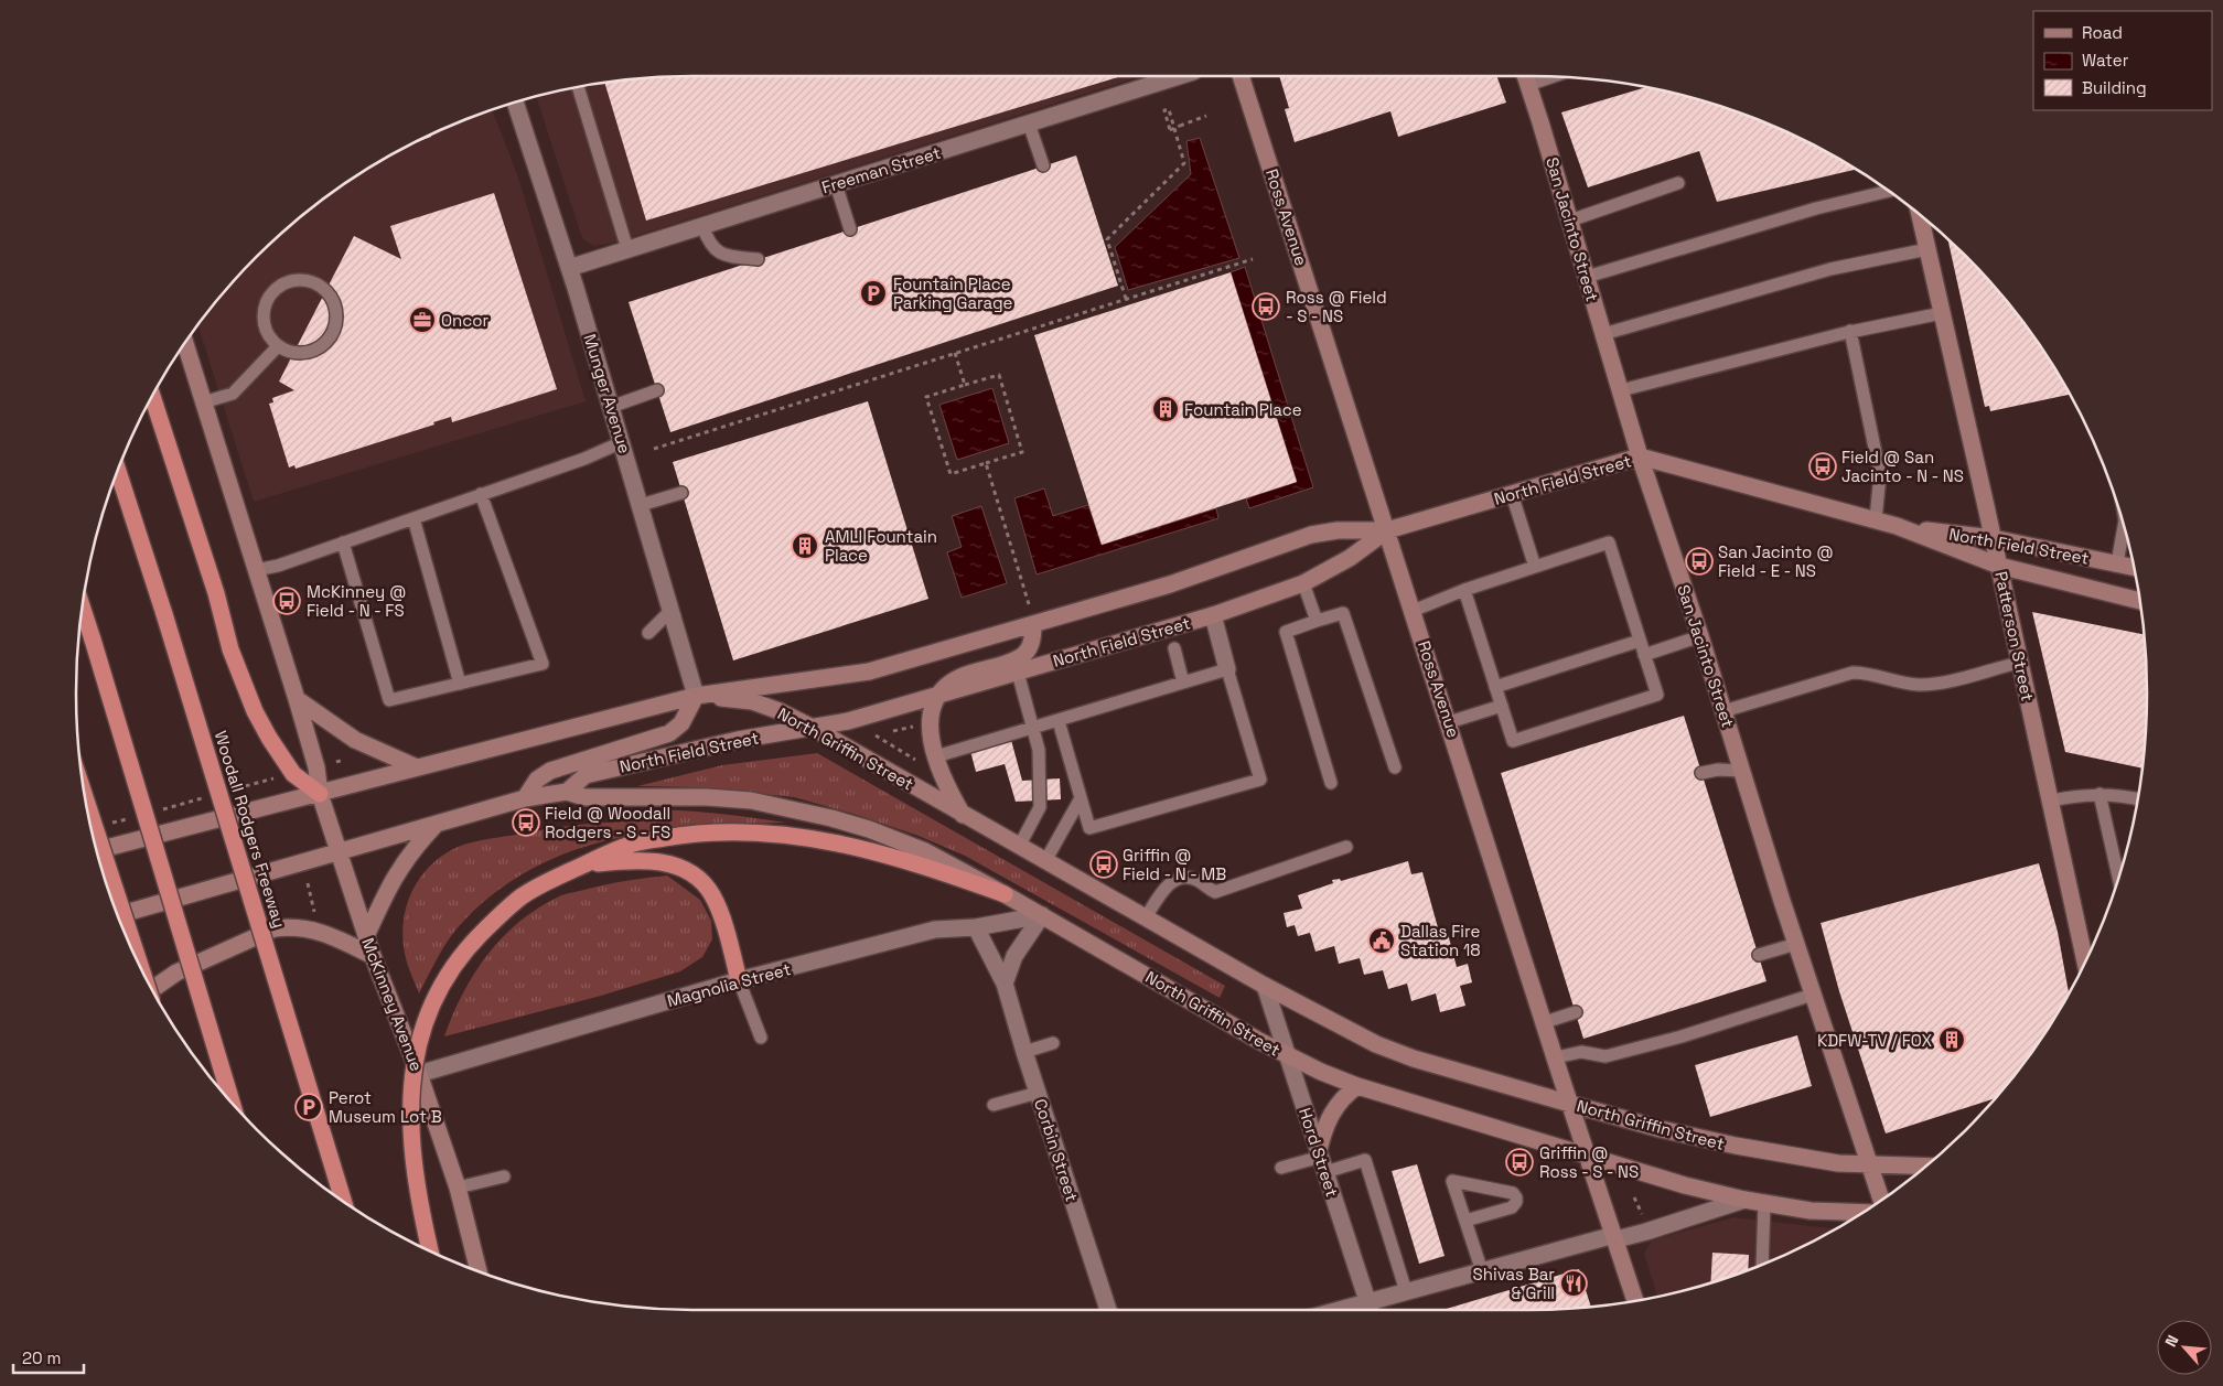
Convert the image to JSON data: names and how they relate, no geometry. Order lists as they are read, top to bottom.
{
  "streets": {
    "highway": ["Woodall Rodgers Freeway"],
    "main road": [
      "Ross Avenue",
      "San Jacinto Street",
      "North Field Street",
      "Patterson Street",
      "North Griffin Street",
      "McKinney Avenue"
    ],
    "street": [
      "Freeman Street",
      "Munger Avenue",
      "Magnolia Street",
      "Corbin Street",
      "Hord Street"
    ]
  },
  "crossings": [
    ["Freeman Street", "Munger Avenue"],
    ["Ross Avenue", "North Field Street"],
    ["Ross Avenue", "North Griffin Street"],
    ["San Jacinto Street", "North Field Street"],
    ["San Jacinto Street", "North Griffin Street"],
    ["Munger Avenue", "North Field Street"],
    ["Munger Avenue", "North Griffin Street"],
    ["North Field Street", "Patterson Street"],
    ["North Field Street", "North Griffin Street"],
    ["North Field Street", "McKinney Avenue"],
    ["North Griffin Street", "Magnolia Street"],
    ["North Griffin Street", "Hord Street"],
    ["Magnolia Street", "McKinney Avenue"],
    ["Magnolia Street", "Corbin Street"]
  ],
  "places": {
    "parking": ["Fountain Place Parking Garage", "Perot Museum Lot B"],
    "bus stop": [
      "Ross @ Field - S - NS",
      "Field @ San Jacinto - N - NS",
      "San Jacinto @ Field - E - NS",
      "McKinney @ Field - N - FS",
      "Field @ Woodall Rodgers - S - FS",
      "Griffin @ Field - N - MB",
      "Griffin @ Ross - S - NS"
    ],
    "office": ["Oncor"],
    "building": ["Fountain Place", "AMLI Fountain Place", "KDFW-TV / FOX"],
    "public building": ["Dallas Fire Station 18"],
    "restaurant": ["Shivas Bar & Grill"]
  },
  "legend": ["Road", "Water", "Building"],
  "scale_bar": "20 m",
  "north": "top left"
}
